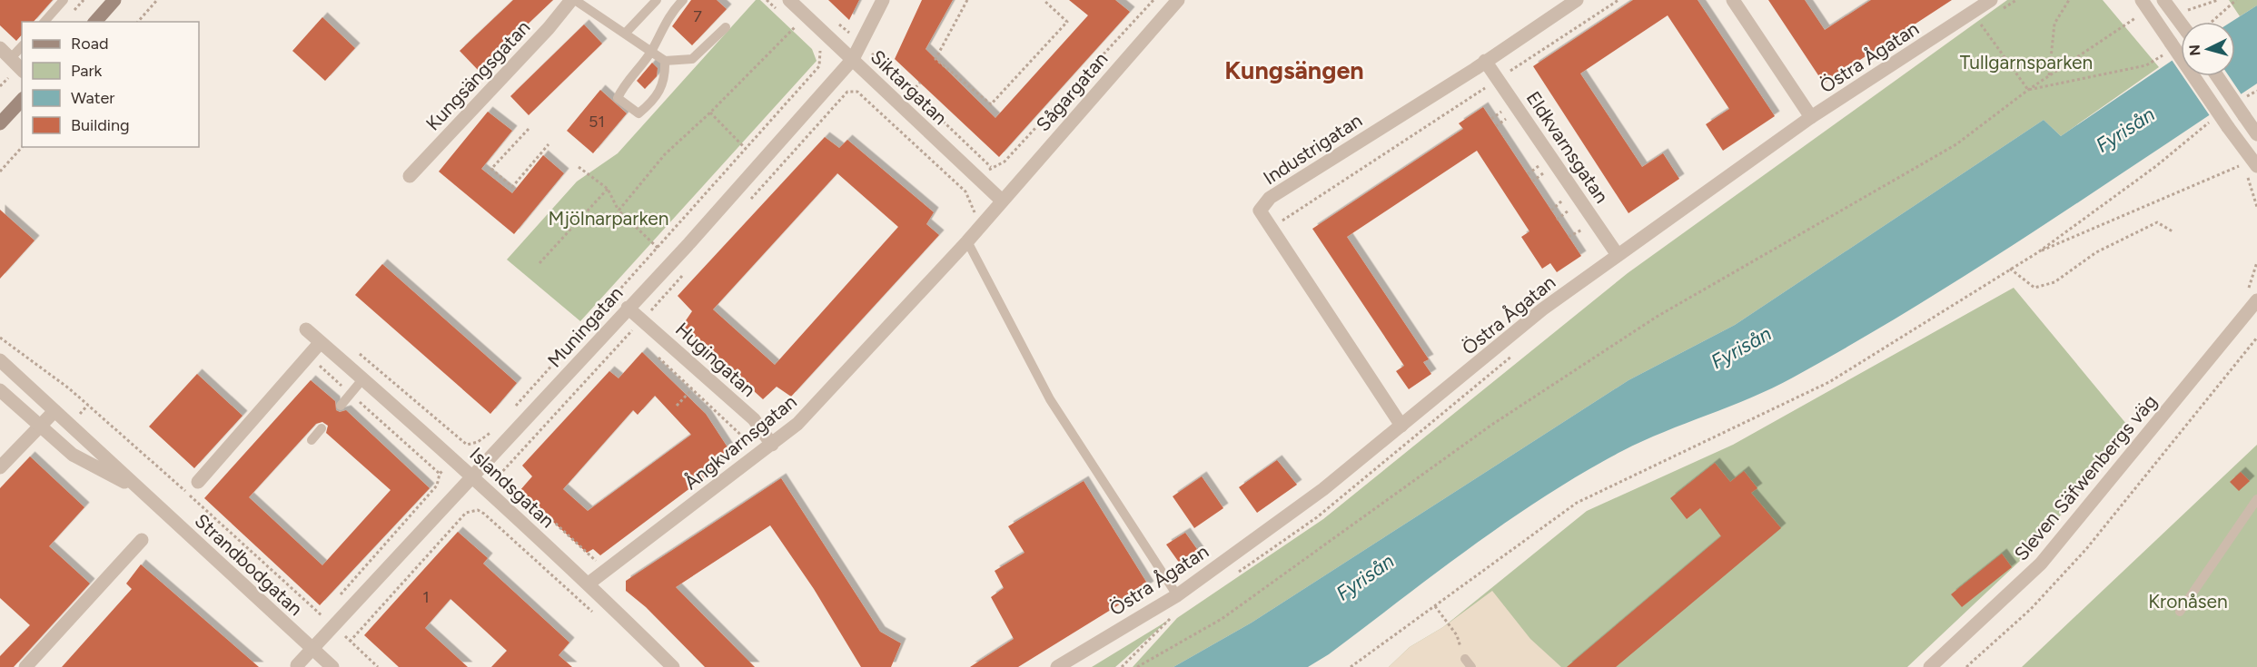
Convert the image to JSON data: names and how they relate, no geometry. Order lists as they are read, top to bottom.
{
  "streets": {
    "street": [
      "Östra Ågatan",
      "Kungsängsgatan",
      "Siktargatan",
      "Sågargatan",
      "Eldkvarnsgatan",
      "Industrigatan",
      "Muningatan",
      "Hugingatan",
      "Ångkvarnsgatan",
      "Sleven Säfwenbergs väg",
      "Islandsgatan",
      "Strandbodgatan"
    ]
  },
  "crossings": [
    ["Östra Ågatan", "Eldkvarnsgatan"],
    ["Östra Ågatan", "Industrigatan"],
    ["Siktargatan", "Sågargatan"],
    ["Siktargatan", "Muningatan"],
    ["Siktargatan", "Ångkvarnsgatan"],
    ["Sågargatan", "Ångkvarnsgatan"],
    ["Eldkvarnsgatan", "Industrigatan"],
    ["Muningatan", "Hugingatan"],
    ["Muningatan", "Islandsgatan"],
    ["Muningatan", "Strandbodgatan"],
    ["Hugingatan", "Ångkvarnsgatan"],
    ["Ångkvarnsgatan", "Islandsgatan"]
  ],
  "districts": ["Kungsängen"],
  "water": ["Fyrisån"],
  "parks": ["Tullgarnsparken", "Mjölnarparken", "Kronåsen"],
  "house_numbers": ["7", "51", "1"],
  "legend": [
    "Road",
    "Park",
    "Water",
    "Building"
  ],
  "north": "left"
}
